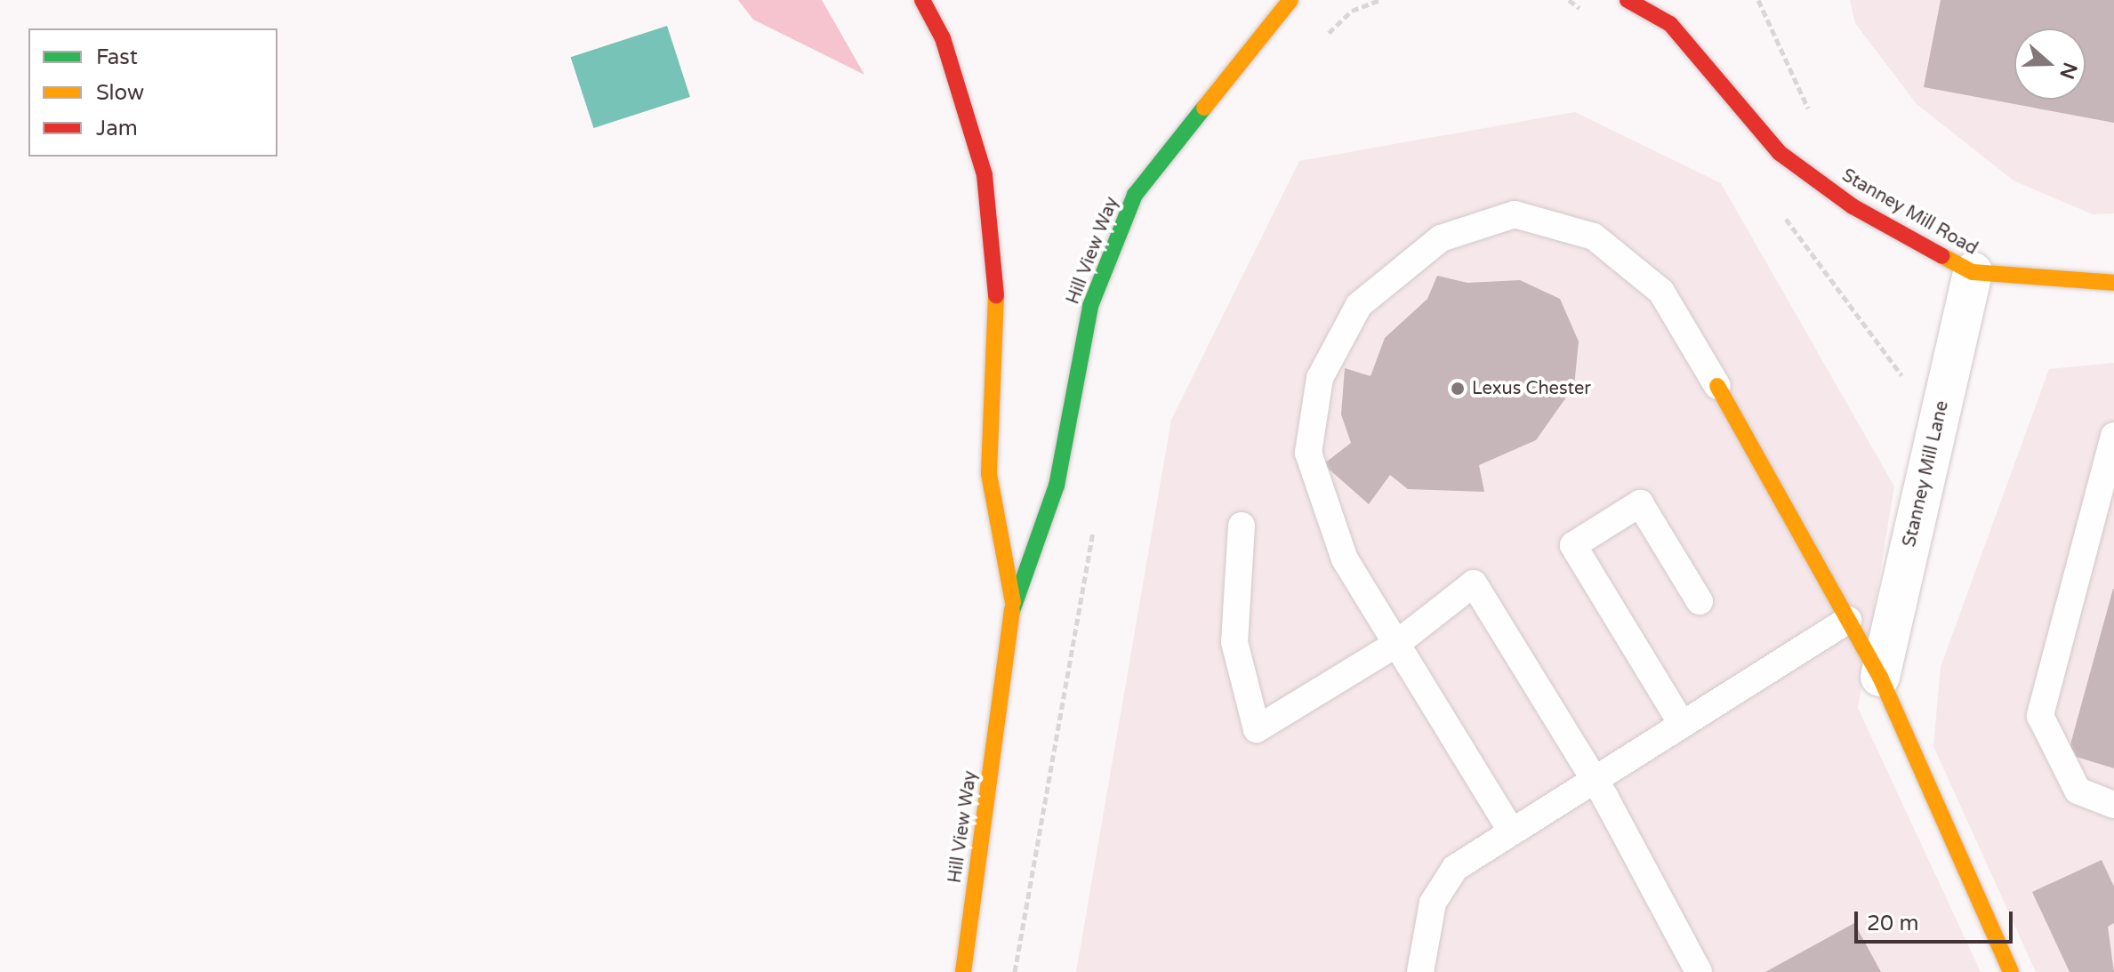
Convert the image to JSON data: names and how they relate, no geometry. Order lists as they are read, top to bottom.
{
  "streets": {
    "main road": ["Stanney Mill Road", "Hill View Way"],
    "street": ["Stanney Mill Lane"]
  },
  "crossings": [
    ["Stanney Mill Road", "Stanney Mill Lane"]
  ],
  "places": ["Lexus Chester"],
  "legend": ["Fast", "Slow", "Jam"],
  "scale_bar": "20 m",
  "north": "right"
}
